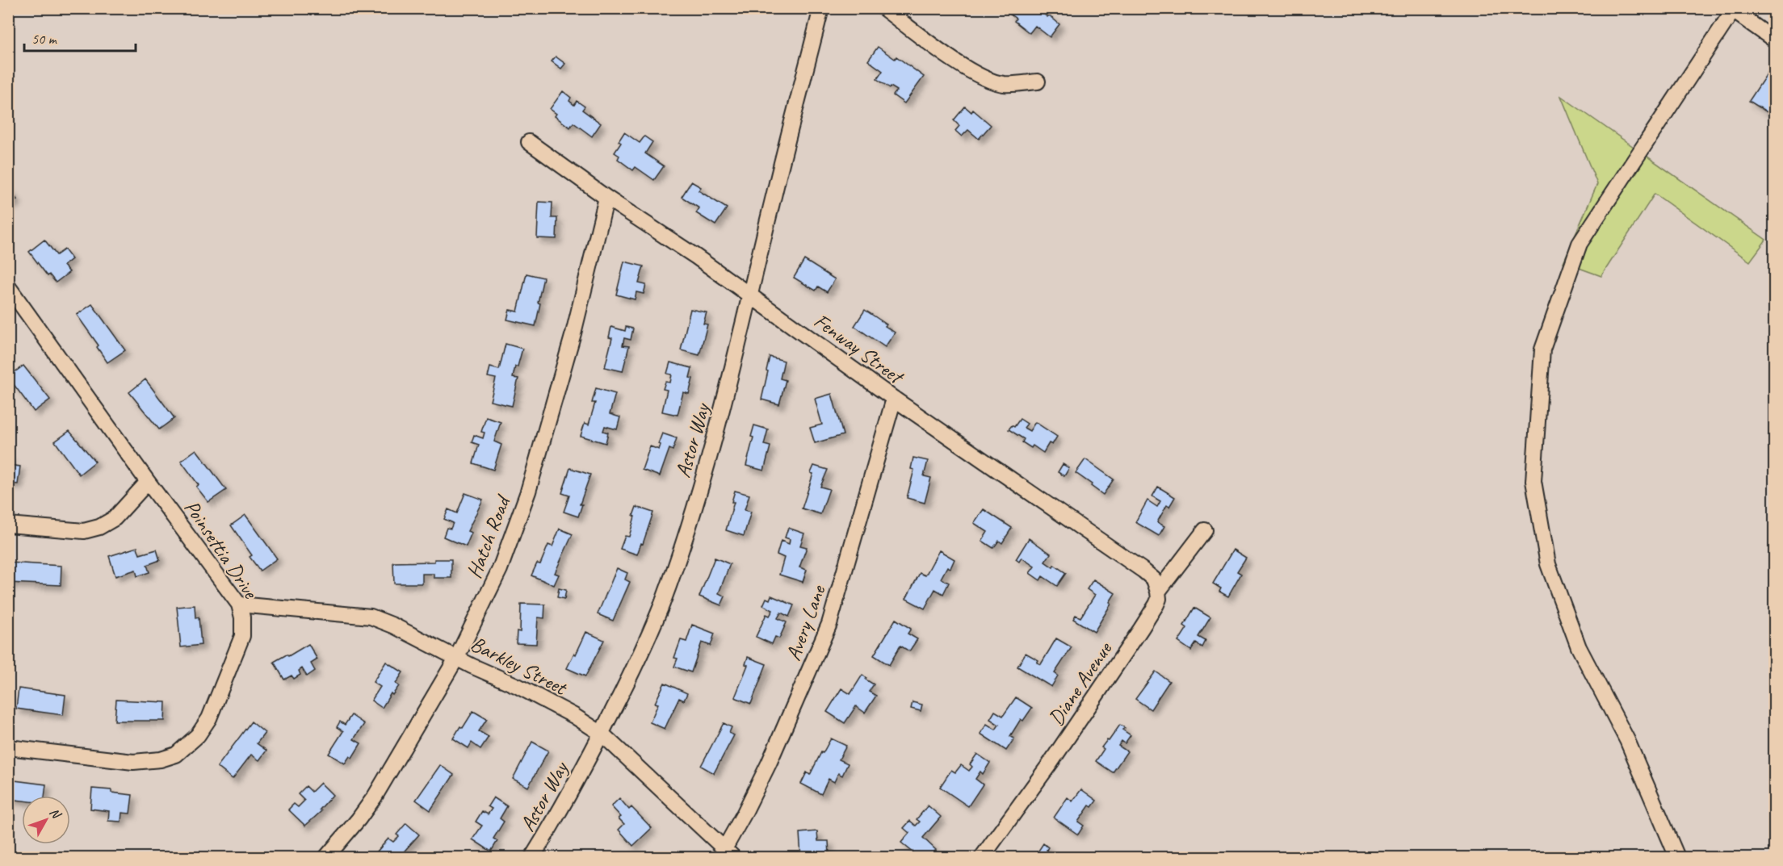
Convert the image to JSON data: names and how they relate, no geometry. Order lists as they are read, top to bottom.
{
  "streets": {
    "street": [
      "Fenway Street",
      "Astor Way",
      "Hatch Road",
      "Poinsettia Drive",
      "Avery Lane",
      "Barkley Street",
      "Diane Avenue"
    ]
  },
  "crossings": [
    ["Fenway Street", "Astor Way"],
    ["Fenway Street", "Hatch Road"],
    ["Fenway Street", "Avery Lane"],
    ["Fenway Street", "Diane Avenue"],
    ["Astor Way", "Barkley Street"],
    ["Hatch Road", "Barkley Street"],
    ["Poinsettia Drive", "Barkley Street"],
    ["Avery Lane", "Barkley Street"]
  ],
  "scale_bar": "50 m",
  "north": "top right"
}
